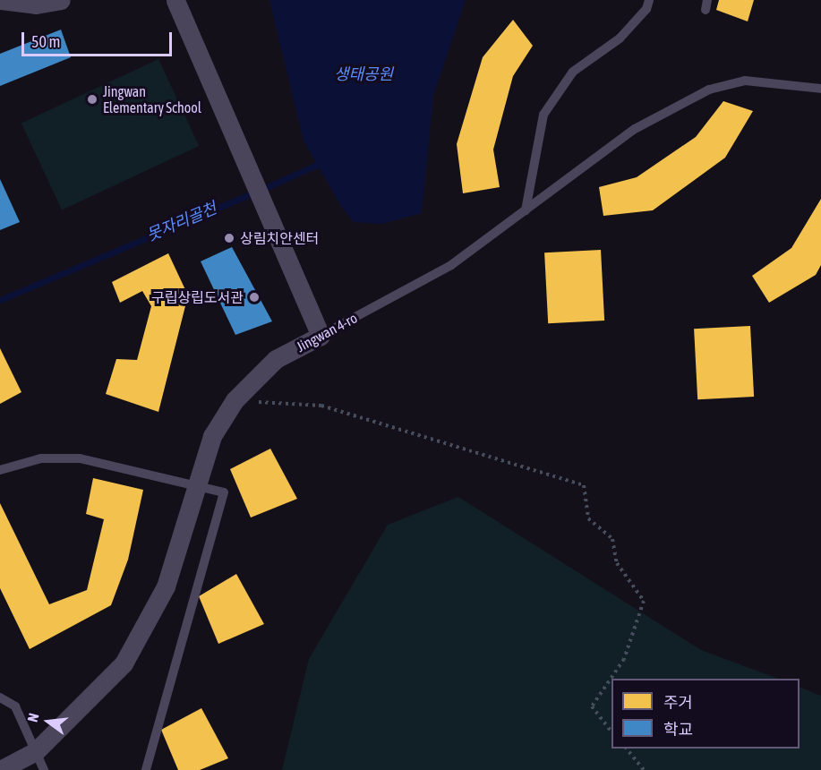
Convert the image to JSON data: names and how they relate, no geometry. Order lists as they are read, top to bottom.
{
  "streets": {
    "street": ["Jingwan 4-ro"]
  },
  "water": ["생태공원", "못자리골천"],
  "places": ["Jingwan Elementary School", "상림치안센터", "구립상립도서관"],
  "legend": ["주거", "학교"],
  "scale_bar": "50 m",
  "north": "left"
}
